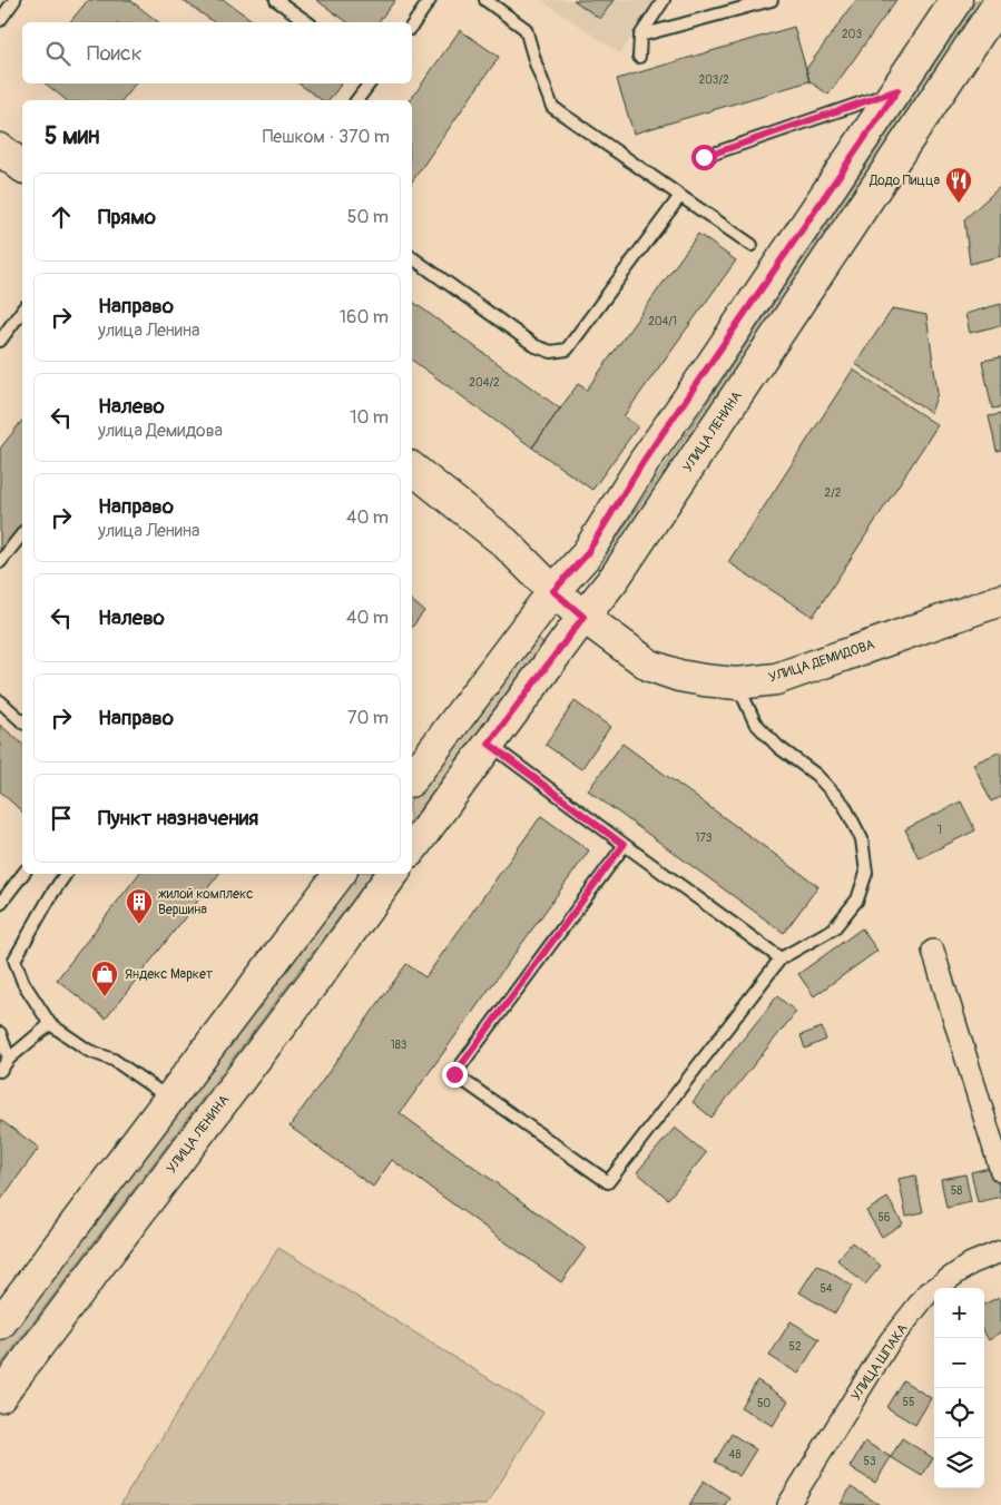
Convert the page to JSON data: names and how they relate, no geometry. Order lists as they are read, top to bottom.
{
  "streets": {
    "street": ["УЛИЦА ЛЕНИНА", "УЛИЦА ДЕМИДОВА", "УЛИЦА ШПАКА"]
  },
  "crossings": [
    ["УЛИЦА ЛЕНИНА", "УЛИЦА ДЕМИДОВА"]
  ],
  "places": {
    "restaurant": ["Додо Пицца"],
    "building": ["жилой комплекс Вершина"],
    "shop": ["Яндекс Маркет"]
  },
  "house_numbers": [
    "203",
    "203/2",
    "204/1",
    "204/2",
    "2/2",
    "1",
    "173",
    "183",
    "58",
    "56",
    "54",
    "52",
    "55",
    "50",
    "48",
    "53"
  ],
  "page": {
    "search": "Поиск",
    "heading": ["5 мин", "Пешком · 370 m"],
    "list": [
      ["Прямо", "50 m"],
      ["Направо", "улица Ленина", "160 m"],
      ["Налево", "улица Демидова", "10 m"],
      ["Направо", "улица Ленина", "40 m"],
      ["Налево", "40 m"],
      ["Направо", "70 m"],
      "Пункт назначения"
    ],
    "map_buttons": ["+", "−"]
  }
}
